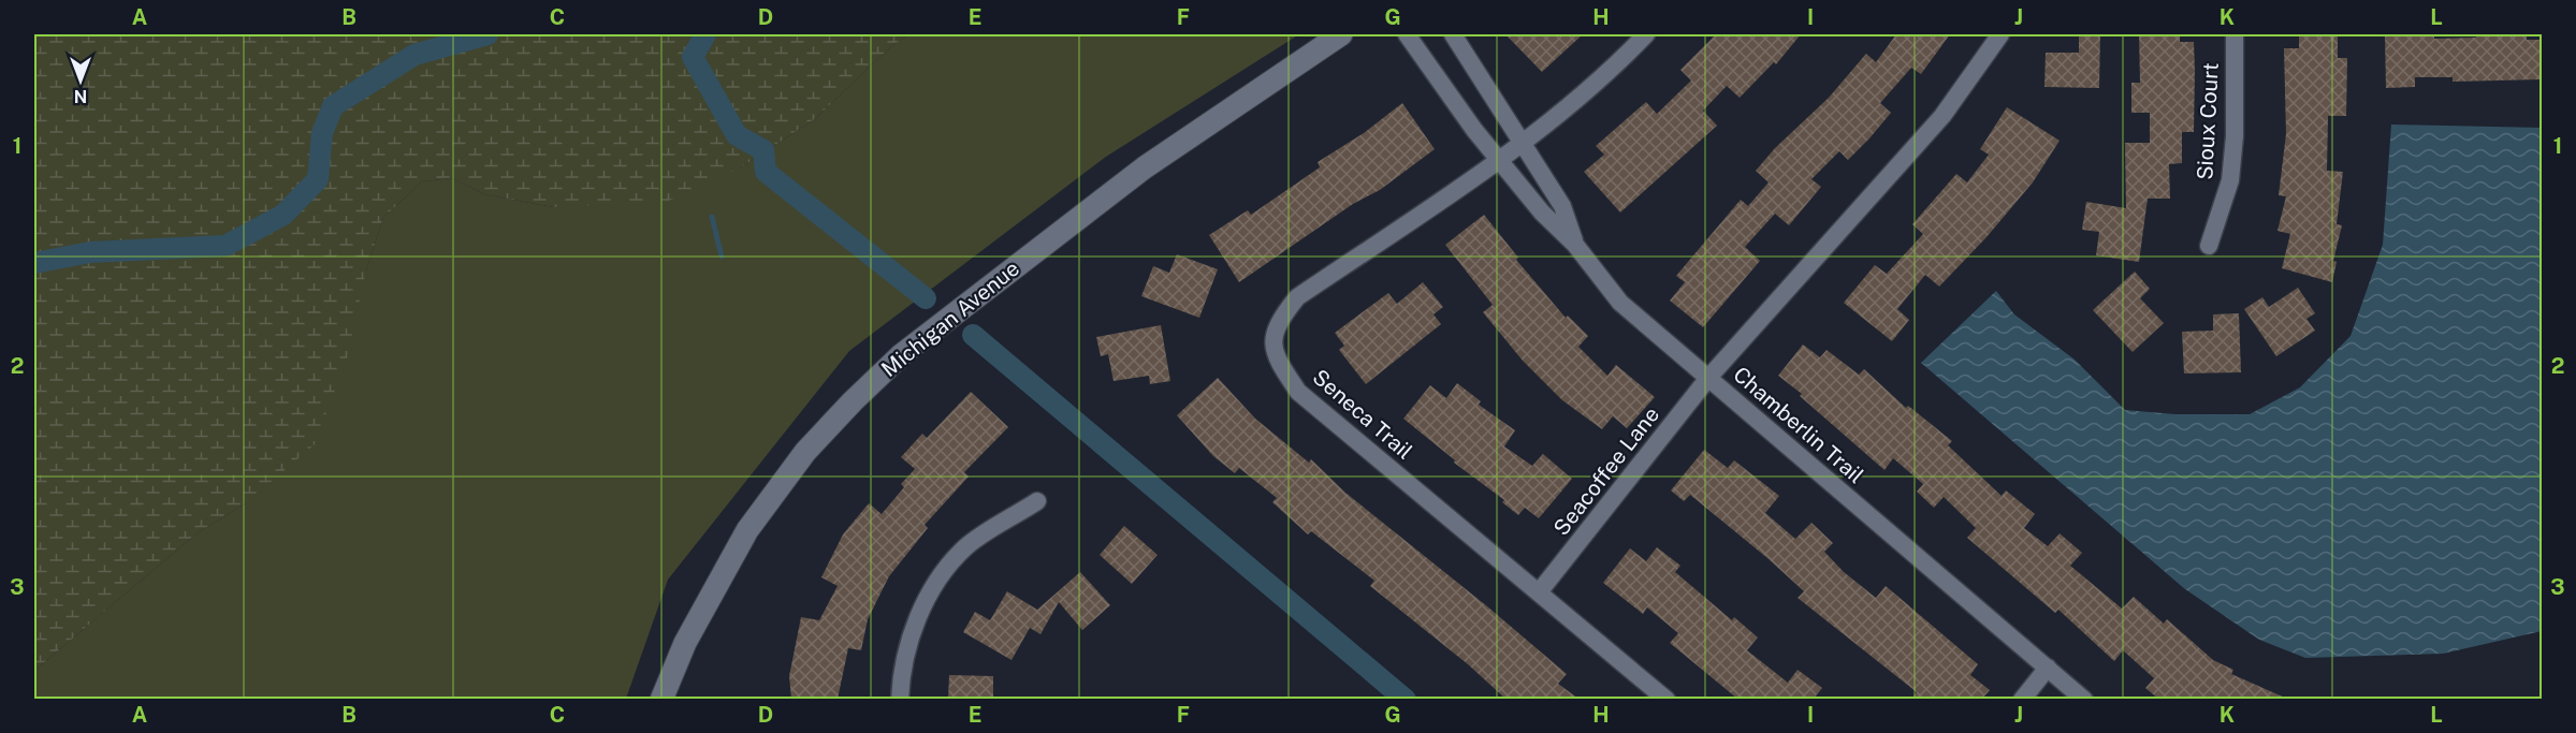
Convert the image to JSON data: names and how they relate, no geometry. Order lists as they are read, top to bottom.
{
  "streets": {
    "street": [
      "Sioux Court",
      "Michigan Avenue",
      "Seneca Trail",
      "Chamberlin Trail",
      "Seacoffee Lane"
    ]
  },
  "crossings": [
    ["Seneca Trail", "Seacoffee Lane"],
    ["Chamberlin Trail", "Seacoffee Lane"]
  ],
  "north": "bottom",
  "grid": {
    "columns": [
      "A",
      "B",
      "C",
      "D",
      "E",
      "F",
      "G",
      "H",
      "I",
      "J",
      "K",
      "L"
    ],
    "rows": ["1", "2", "3"]
  }
}
